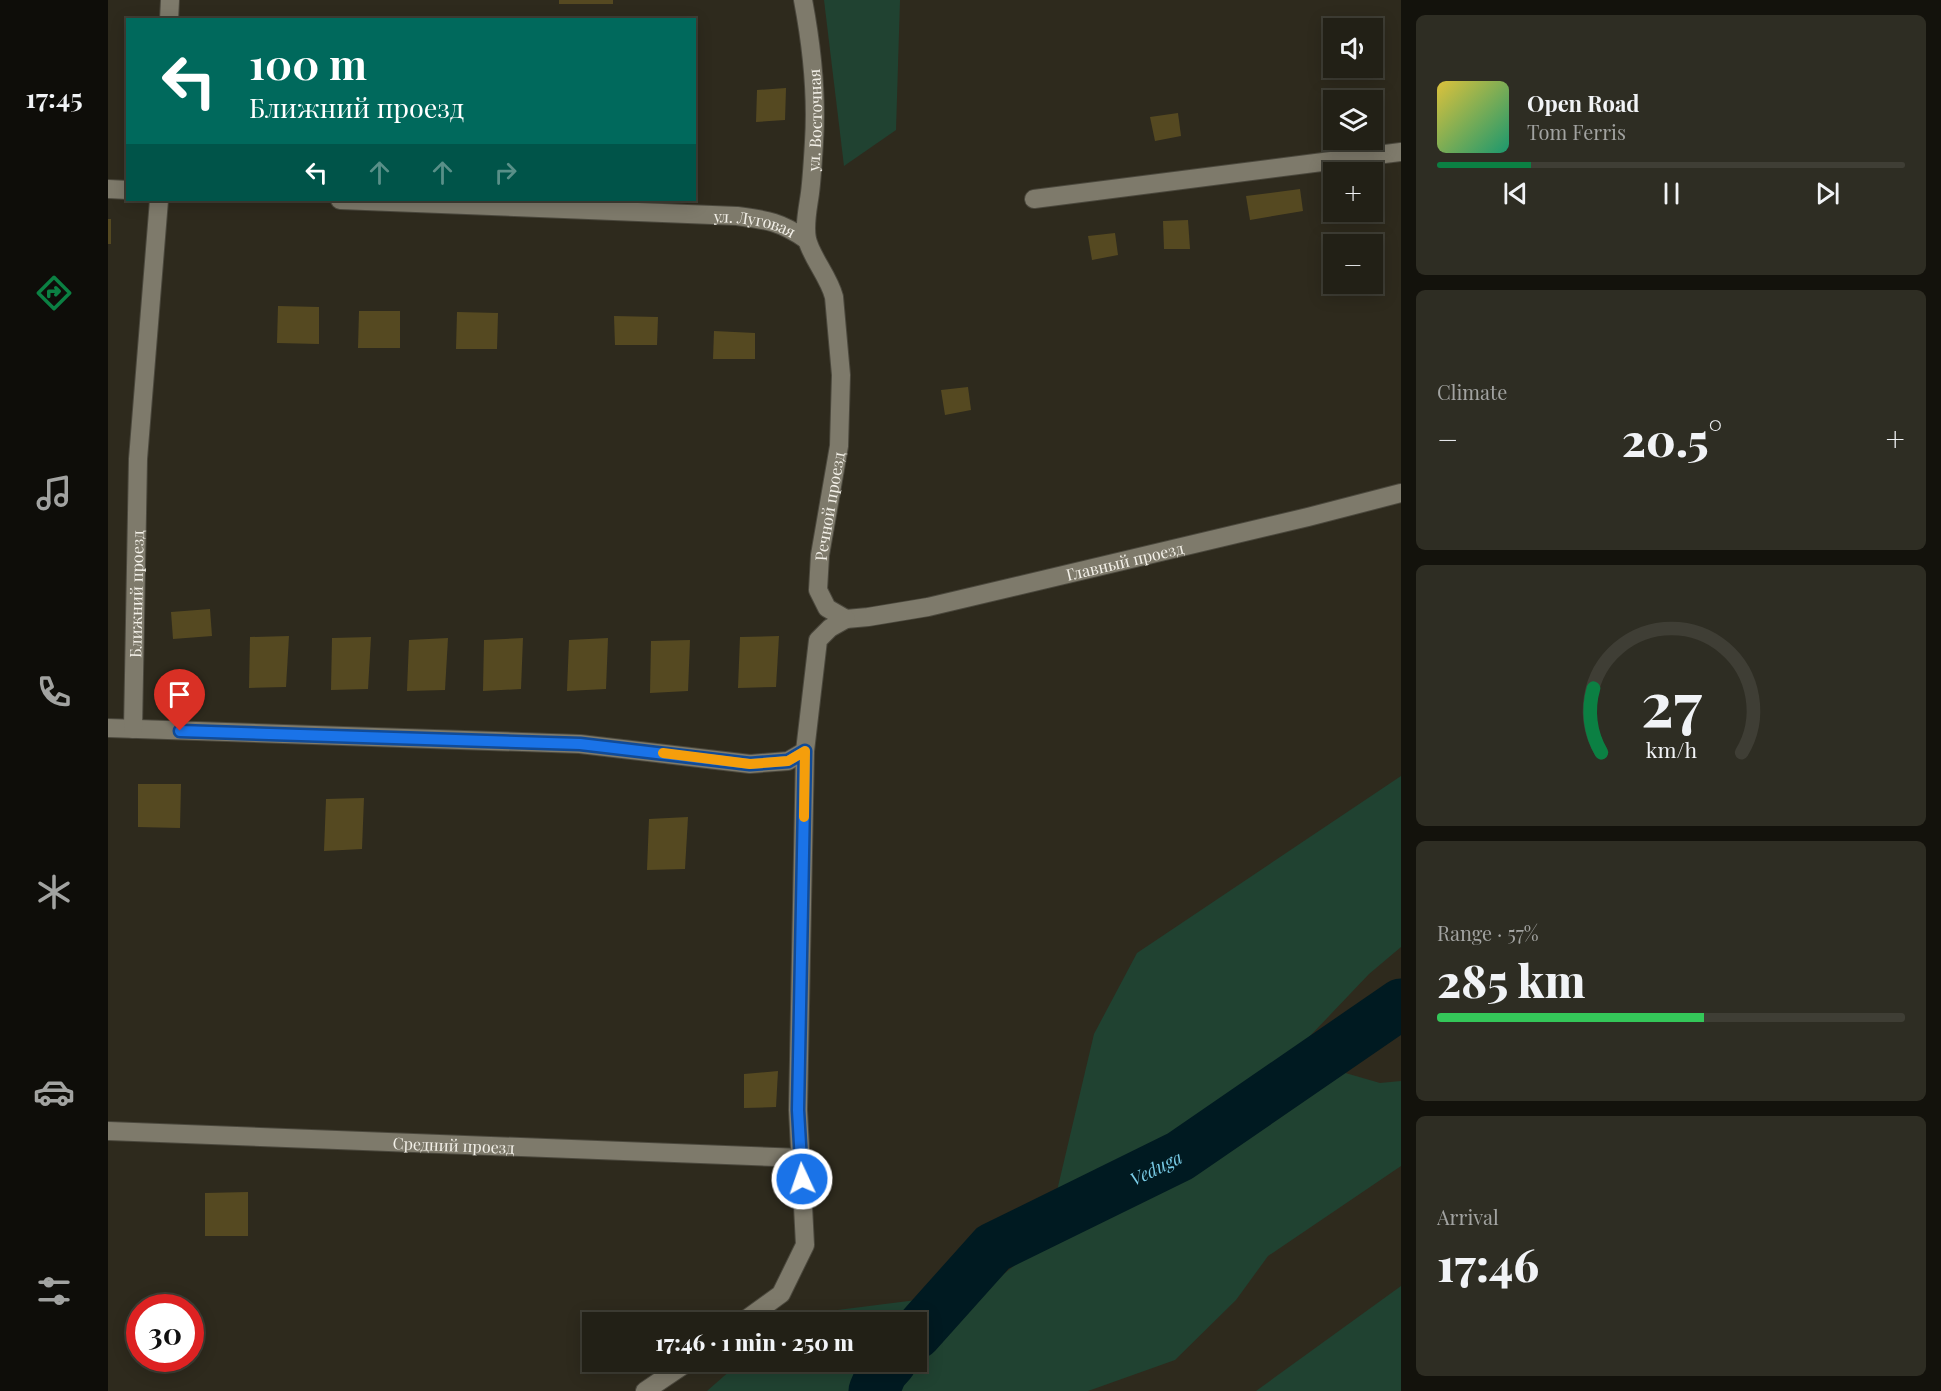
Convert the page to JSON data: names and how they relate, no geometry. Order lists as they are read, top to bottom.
{
  "streets": {
    "street": [
      "ул. Восточная",
      "ул. Луговая",
      "Речной проезд",
      "Главный проезд",
      "Ближний проезд",
      "Средний проезд"
    ]
  },
  "crossings": [
    ["ул. Восточная", "ул. Луговая"],
    ["ул. Восточная", "Речной проезд"],
    ["ул. Луговая", "Речной проезд"],
    ["Речной проезд", "Главный проезд"]
  ],
  "water": ["Veduga"],
  "page": {
    "tabs": "17:45",
    "map_buttons": ["+", "−"],
    "turn": ["100 m", "Ближний проезд"],
    "song": ["Open Road", "Tom Ferris"],
    "tile": [
      "Climate",
      ["Range · 57%", "285 km"],
      ["Arrival", "17:46"]
    ],
    "heat": ["−", "20.5°", "+"],
    "limit": "30",
    "trip": "17:46 · 1 min · 250 m",
    "gauge": ["27", "km/h"]
  }
}
